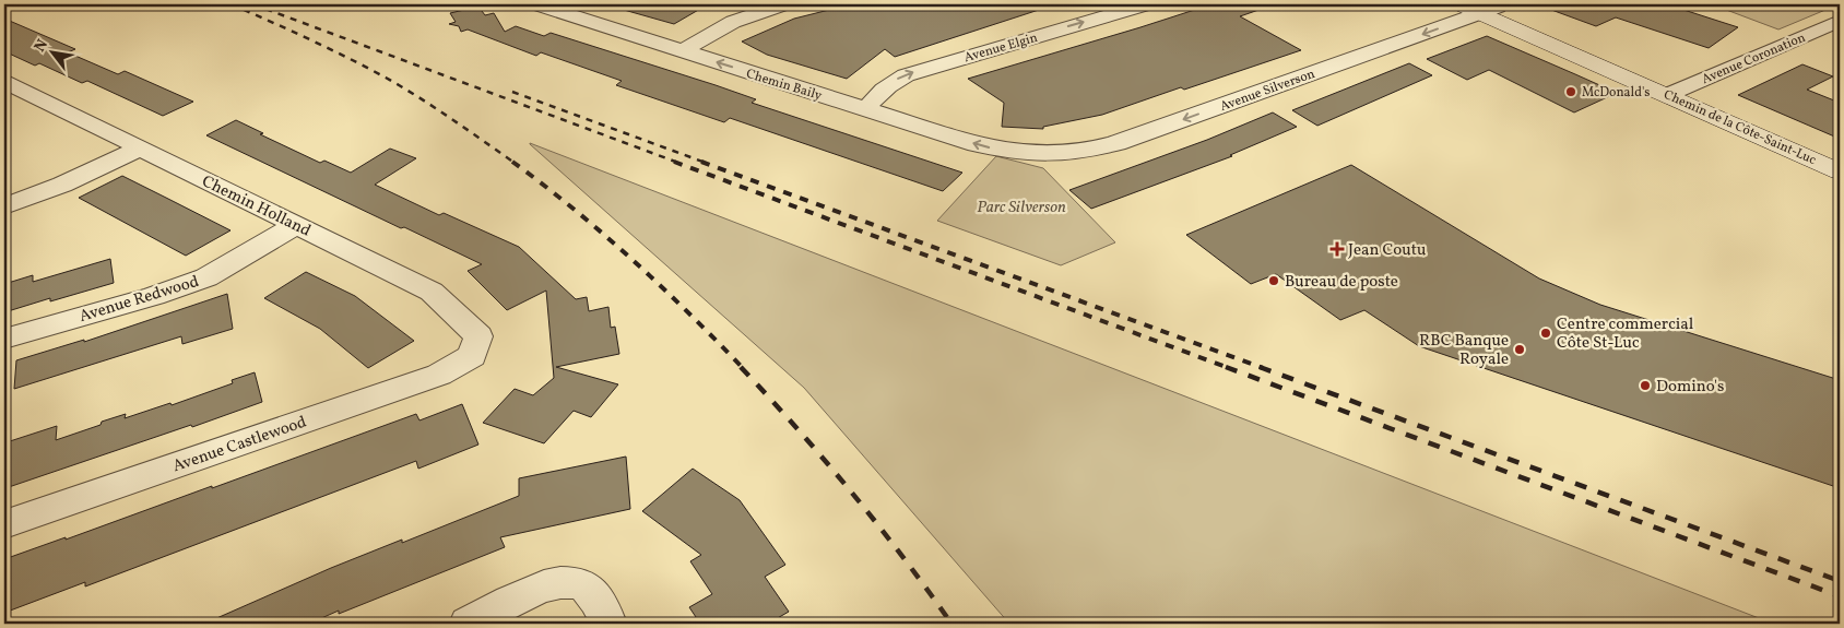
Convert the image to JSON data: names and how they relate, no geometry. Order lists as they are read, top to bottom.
{
  "streets": {
    "main road": ["Chemin de la Côte-Saint-Luc"],
    "street": [
      "Avenue Elgin",
      "Avenue Coronation",
      "Chemin Baily",
      "Avenue Silverson",
      "Chemin Holland",
      "Avenue Redwood",
      "Avenue Castlewood"
    ]
  },
  "crossings": [
    ["Avenue Elgin", "Chemin Baily"],
    ["Avenue Coronation", "Chemin de la Côte-Saint-Luc"],
    ["Chemin Baily", "Avenue Silverson"],
    ["Avenue Silverson", "Chemin de la Côte-Saint-Luc"],
    ["Chemin Holland", "Avenue Redwood"],
    ["Chemin Holland", "Avenue Castlewood"]
  ],
  "one_way": ["Avenue Elgin", "Chemin Baily", "Avenue Silverson"],
  "parks": ["Parc Silverson"],
  "places": {
    "other": [
      "McDonald's",
      "Bureau de poste",
      "Centre commercial Côte St-Luc",
      "RBC Banque Royale",
      "Domino's"
    ],
    "health": ["Jean Coutu"]
  },
  "north": "top left"
}
